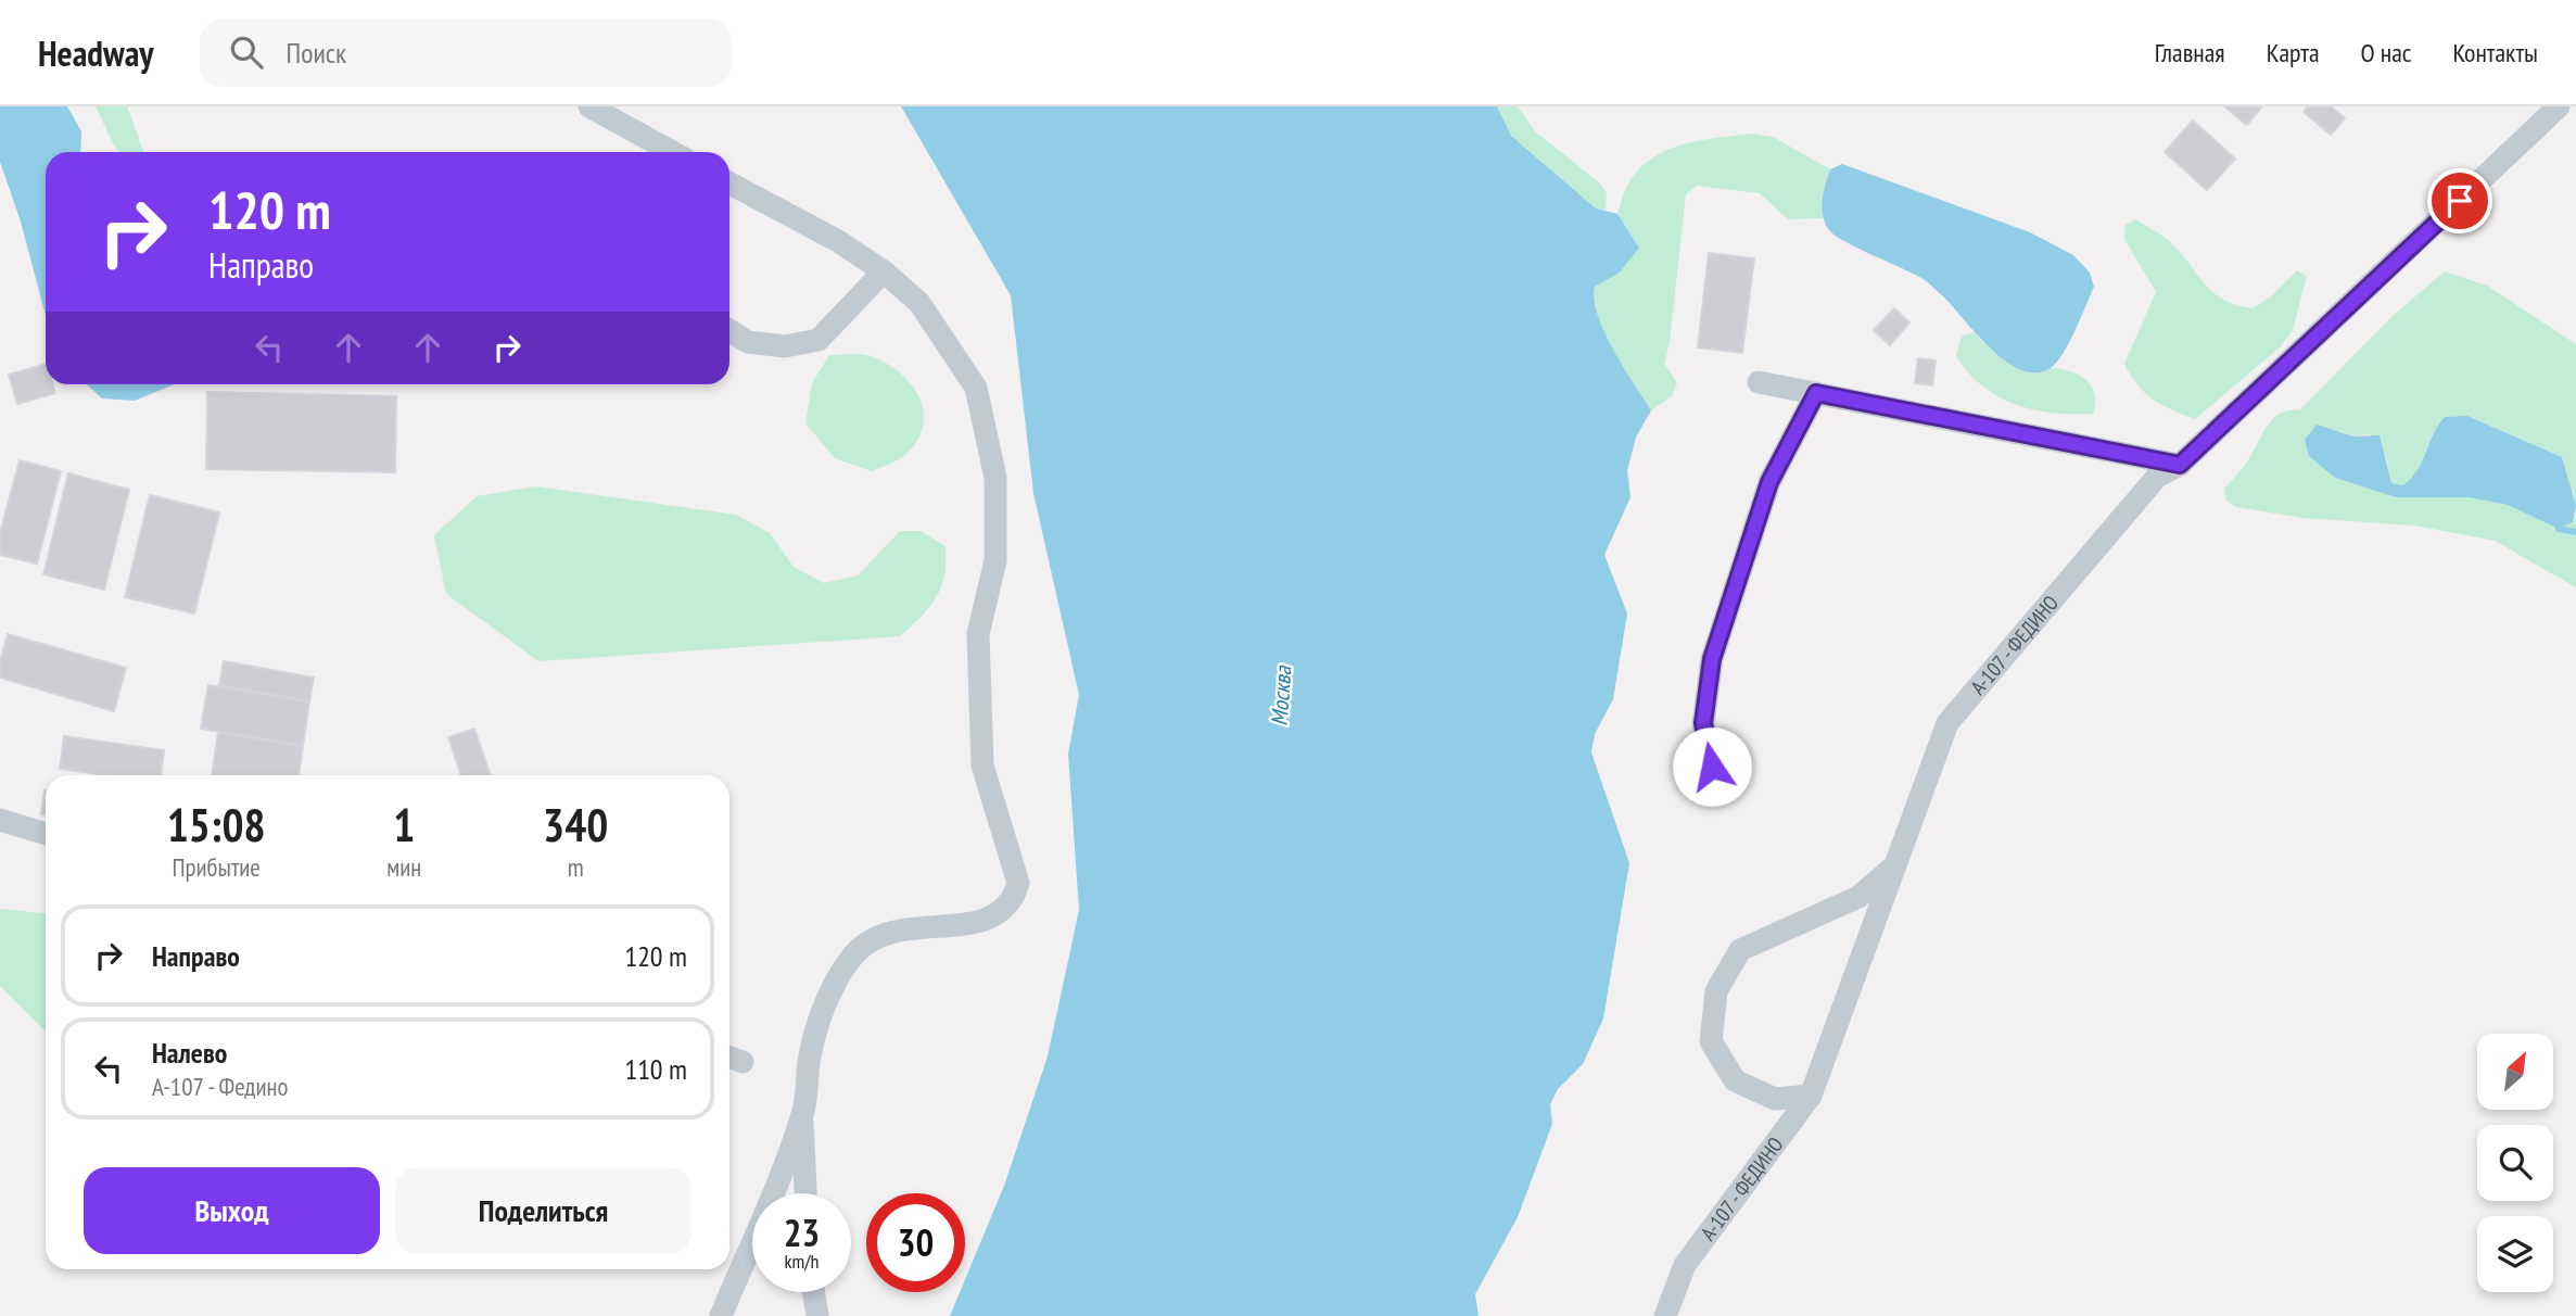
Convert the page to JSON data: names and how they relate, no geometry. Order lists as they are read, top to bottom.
{
  "streets": {
    "street": ["А-107 - ФЕДИНО"]
  },
  "water": ["Москва"],
  "north": "top right",
  "page": {
    "header": "Headway",
    "search": "Поиск",
    "nav": [
      "Главная",
      "Карта",
      "О нас",
      "Контакты"
    ],
    "turn": ["120 m", "Направо"],
    "eta": [
      "15:08",
      "Прибытие",
      "1",
      "мин",
      "340",
      "m"
    ],
    "list": [
      {
        "name": "Направо",
        "value": "120 m"
      },
      {
        "name": "Налево",
        "note": "А-107 - Федино",
        "value": "110 m"
      }
    ],
    "buttons": ["Выход", "Поделиться"],
    "speed": "23 km/h",
    "limit": "30"
  }
}
